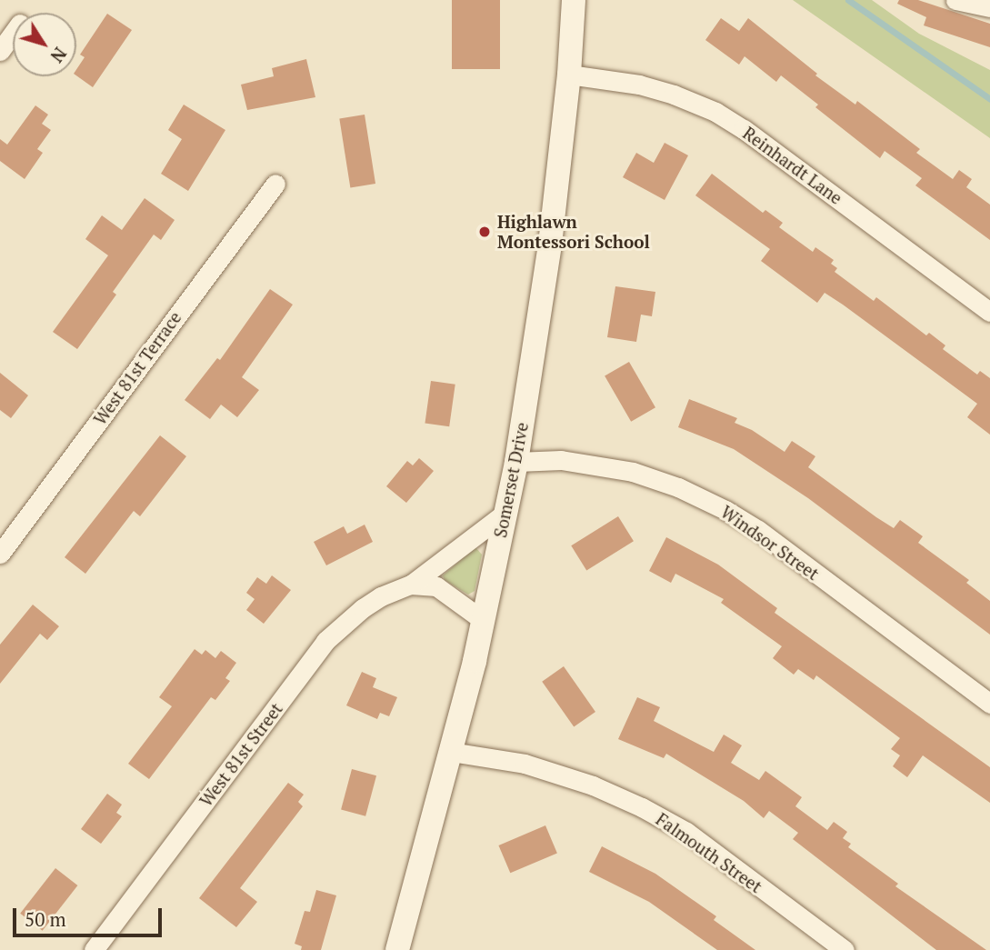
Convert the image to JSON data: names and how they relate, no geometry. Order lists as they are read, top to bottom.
{
  "streets": {
    "street": [
      "Reinhardt Lane",
      "West 81st Terrace",
      "Somerset Drive",
      "Windsor Street",
      "West 81st Street",
      "Falmouth Street"
    ]
  },
  "crossings": [
    ["Reinhardt Lane", "Somerset Drive"],
    ["Somerset Drive", "Windsor Street"],
    ["Somerset Drive", "West 81st Street"],
    ["Somerset Drive", "Falmouth Street"]
  ],
  "places": ["Highlawn Montessori School"],
  "scale_bar": "50 m",
  "north": "bottom right"
}
